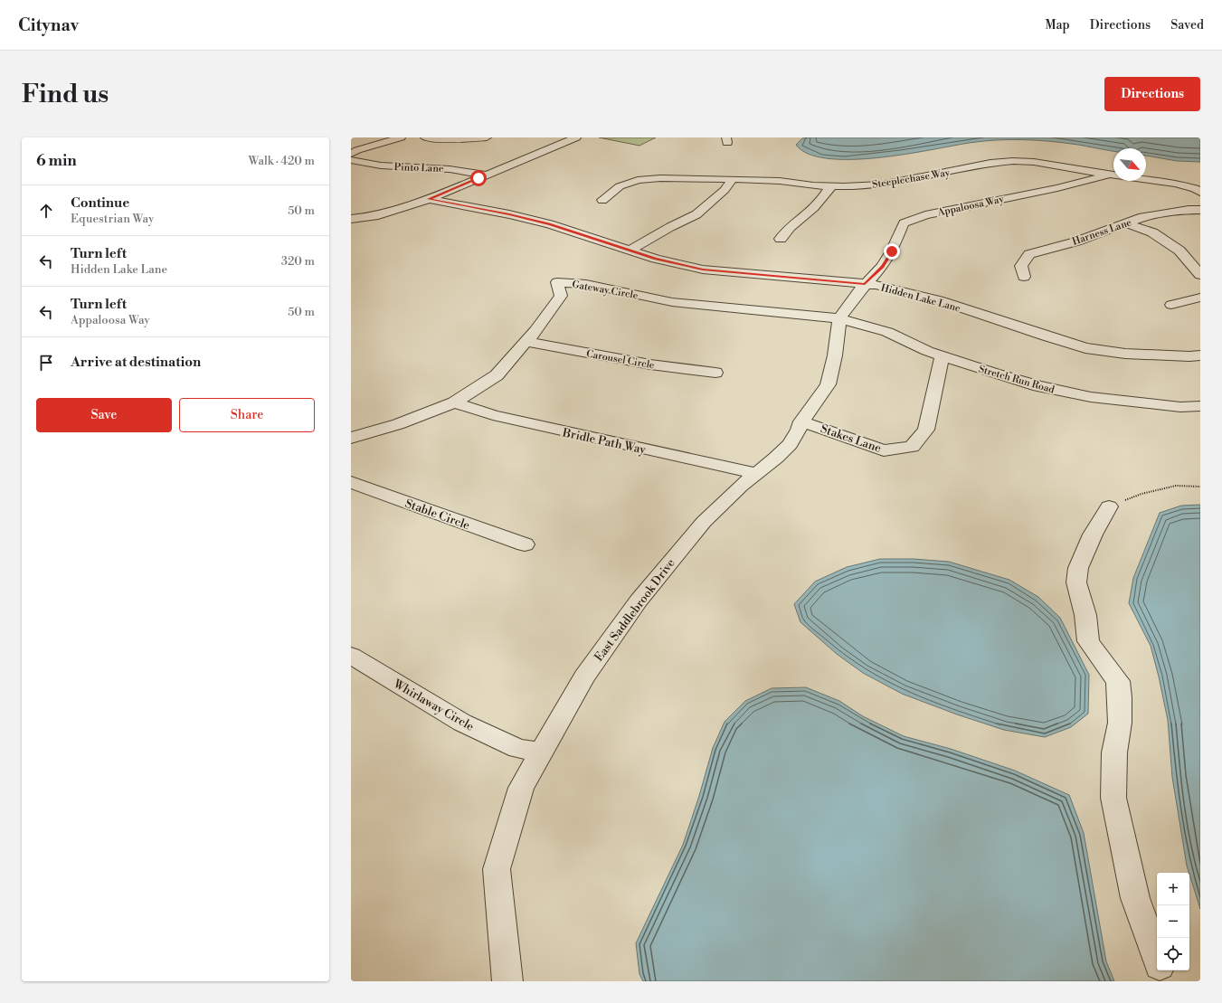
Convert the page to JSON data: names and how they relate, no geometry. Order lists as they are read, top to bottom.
{
  "streets": {
    "street": [
      "Pinto Lane",
      "Steeplechase Way",
      "Appaloosa Way",
      "Harness Lane",
      "Gateway Circle",
      "Hidden Lake Lane",
      "Carousel Circle",
      "Stretch Run Road",
      "Stakes Lane",
      "Bridle Path Way",
      "Stable Circle",
      "East Saddlebrook Drive",
      "Whirlaway Circle"
    ]
  },
  "crossings": [
    ["Steeplechase Way", "Appaloosa Way"],
    ["Appaloosa Way", "Hidden Lake Lane"],
    ["Appaloosa Way", "East Saddlebrook Drive"],
    ["Gateway Circle", "Carousel Circle"],
    ["Gateway Circle", "Stretch Run Road"],
    ["Gateway Circle", "Bridle Path Way"],
    ["Gateway Circle", "East Saddlebrook Drive"],
    ["Hidden Lake Lane", "East Saddlebrook Drive"],
    ["Stretch Run Road", "Stakes Lane"],
    ["Stretch Run Road", "East Saddlebrook Drive"],
    ["Stakes Lane", "East Saddlebrook Drive"],
    ["Bridle Path Way", "East Saddlebrook Drive"],
    ["East Saddlebrook Drive", "Whirlaway Circle"]
  ],
  "north": "bottom right",
  "page": {
    "header": "Citynav",
    "nav": ["Map", "Directions", "Saved"],
    "buttons": [
      "Directions",
      ["Save", "Share"]
    ],
    "title": "Find us",
    "heading": ["6 min", "Walk · 420 m"],
    "list": [
      ["Continue", "Equestrian Way", "50 m"],
      ["Turn left", "Hidden Lake Lane", "320 m"],
      ["Turn left", "Appaloosa Way", "50 m"],
      "Arrive at destination"
    ],
    "map_buttons": ["+", "−"]
  }
}
